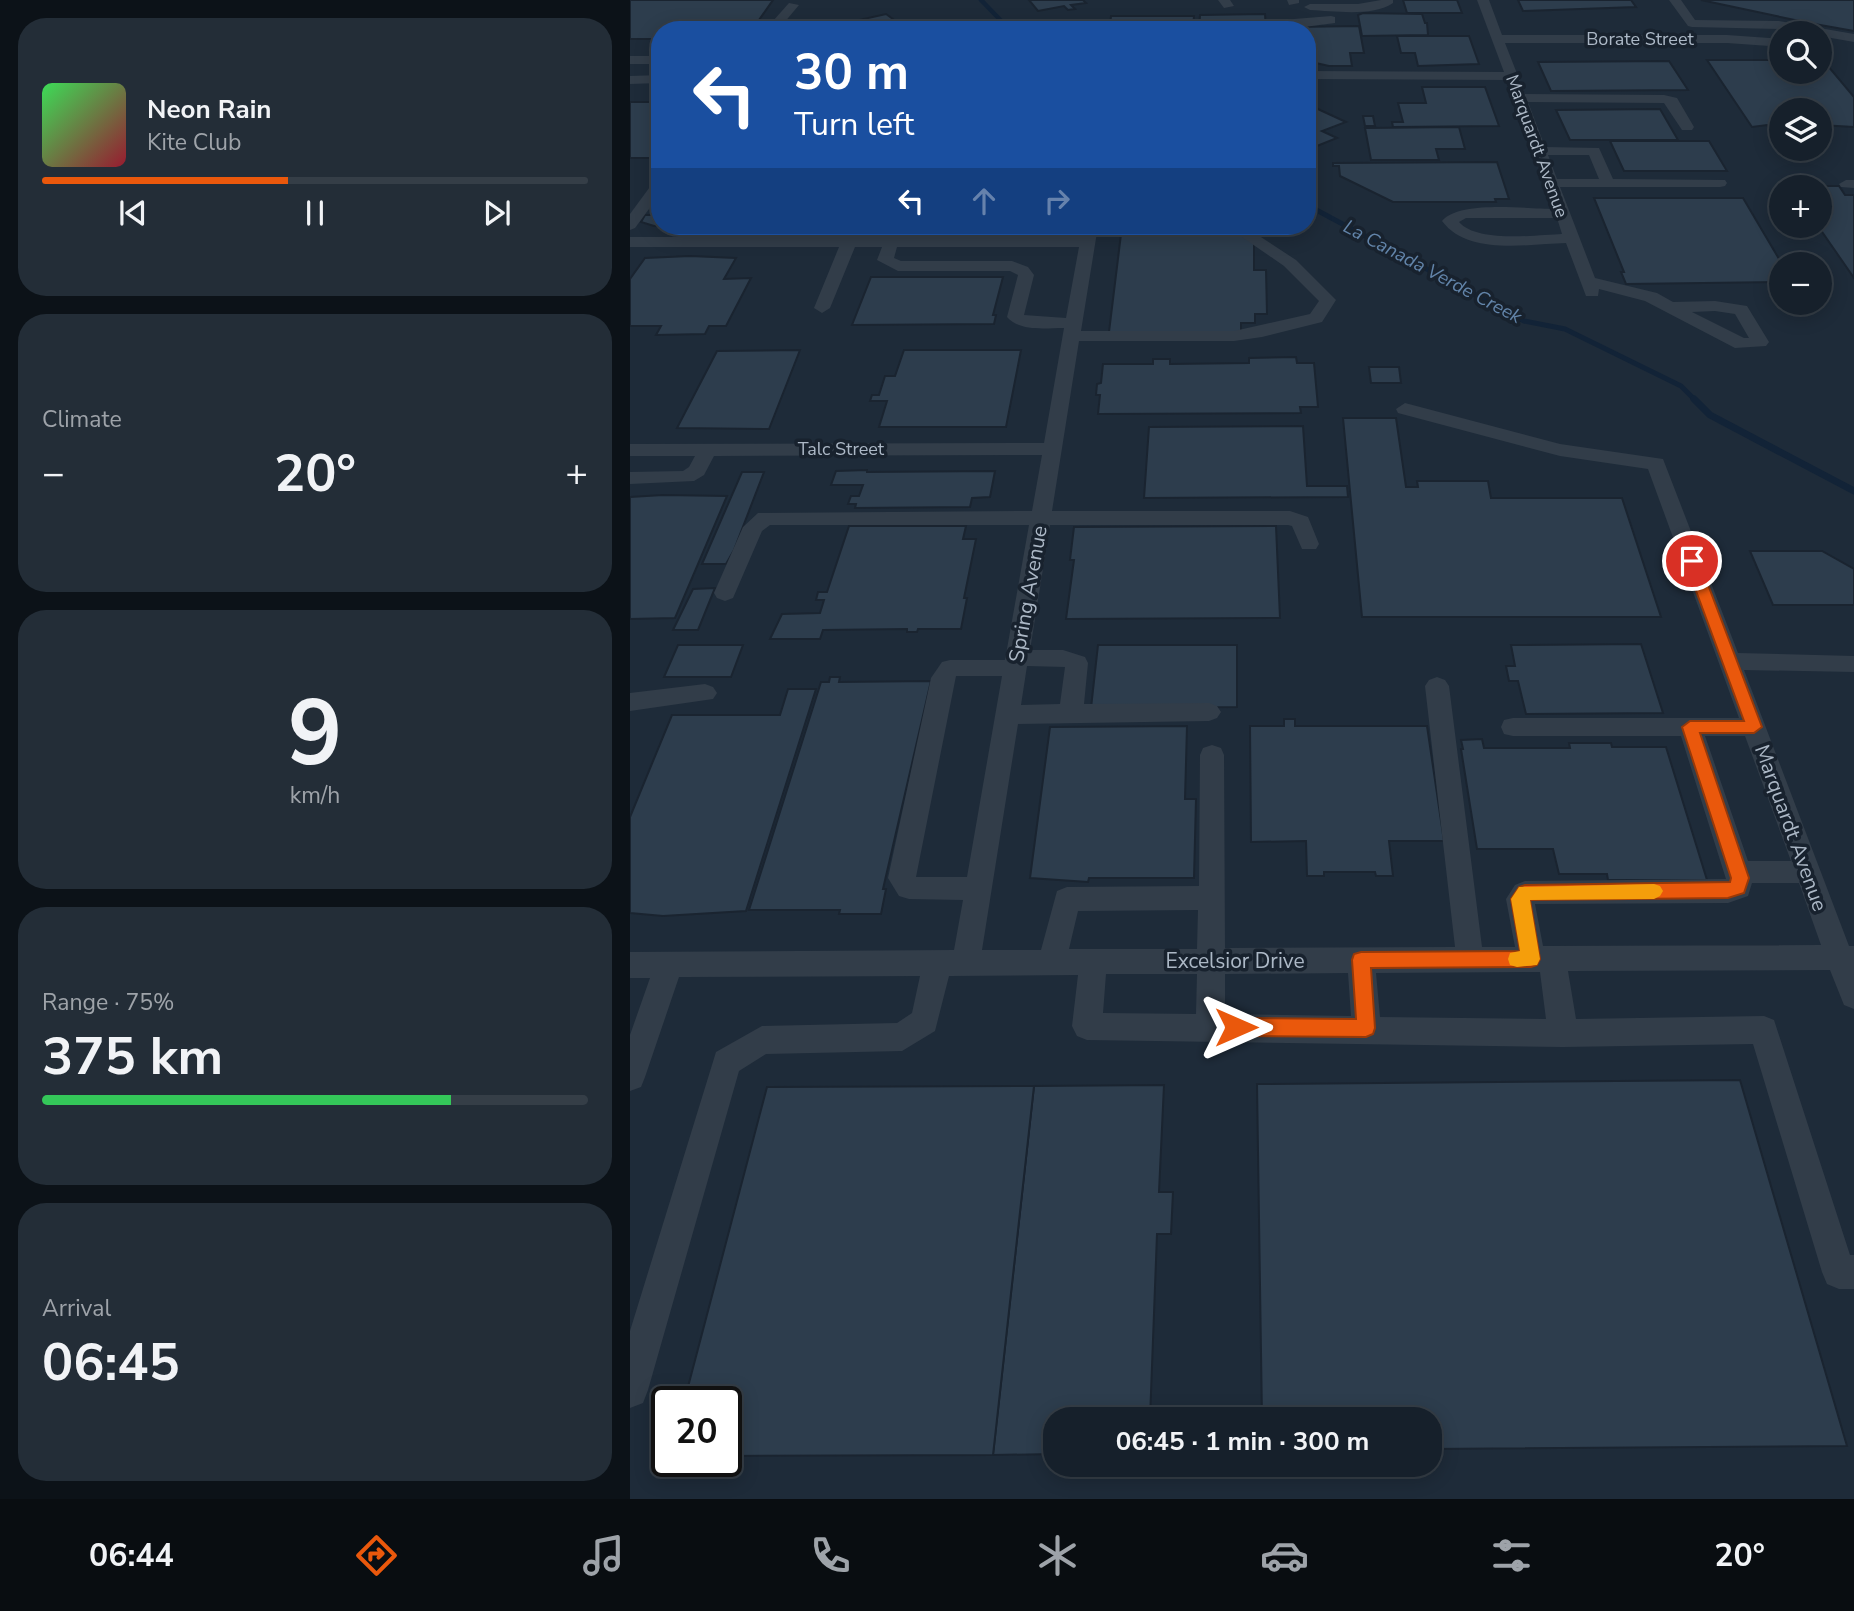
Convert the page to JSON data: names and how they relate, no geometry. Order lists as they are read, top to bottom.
{
  "streets": {
    "street": [
      "Borate Street",
      "Marquardt Avenue",
      "Talc Street",
      "Spring Avenue",
      "Excelsior Drive"
    ]
  },
  "crossings": [
    ["Borate Street", "Marquardt Avenue"],
    ["Marquardt Avenue", "Excelsior Drive"],
    ["Talc Street", "Spring Avenue"],
    ["Spring Avenue", "Excelsior Drive"]
  ],
  "water": ["La Canada Verde Creek"],
  "page": {
    "map_buttons": ["+", "−"],
    "turn": ["30 m", "Turn left"],
    "song": ["Neon Rain", "Kite Club"],
    "tile": [
      "Climate",
      ["9", "km/h"],
      ["Range · 75%", "375 km"],
      ["Arrival", "06:45"]
    ],
    "heat": ["−", "20°", "+"],
    "limit": "20",
    "trip": "06:45 · 1 min · 300 m",
    "tabs": ["06:44", "20°"]
  }
}
